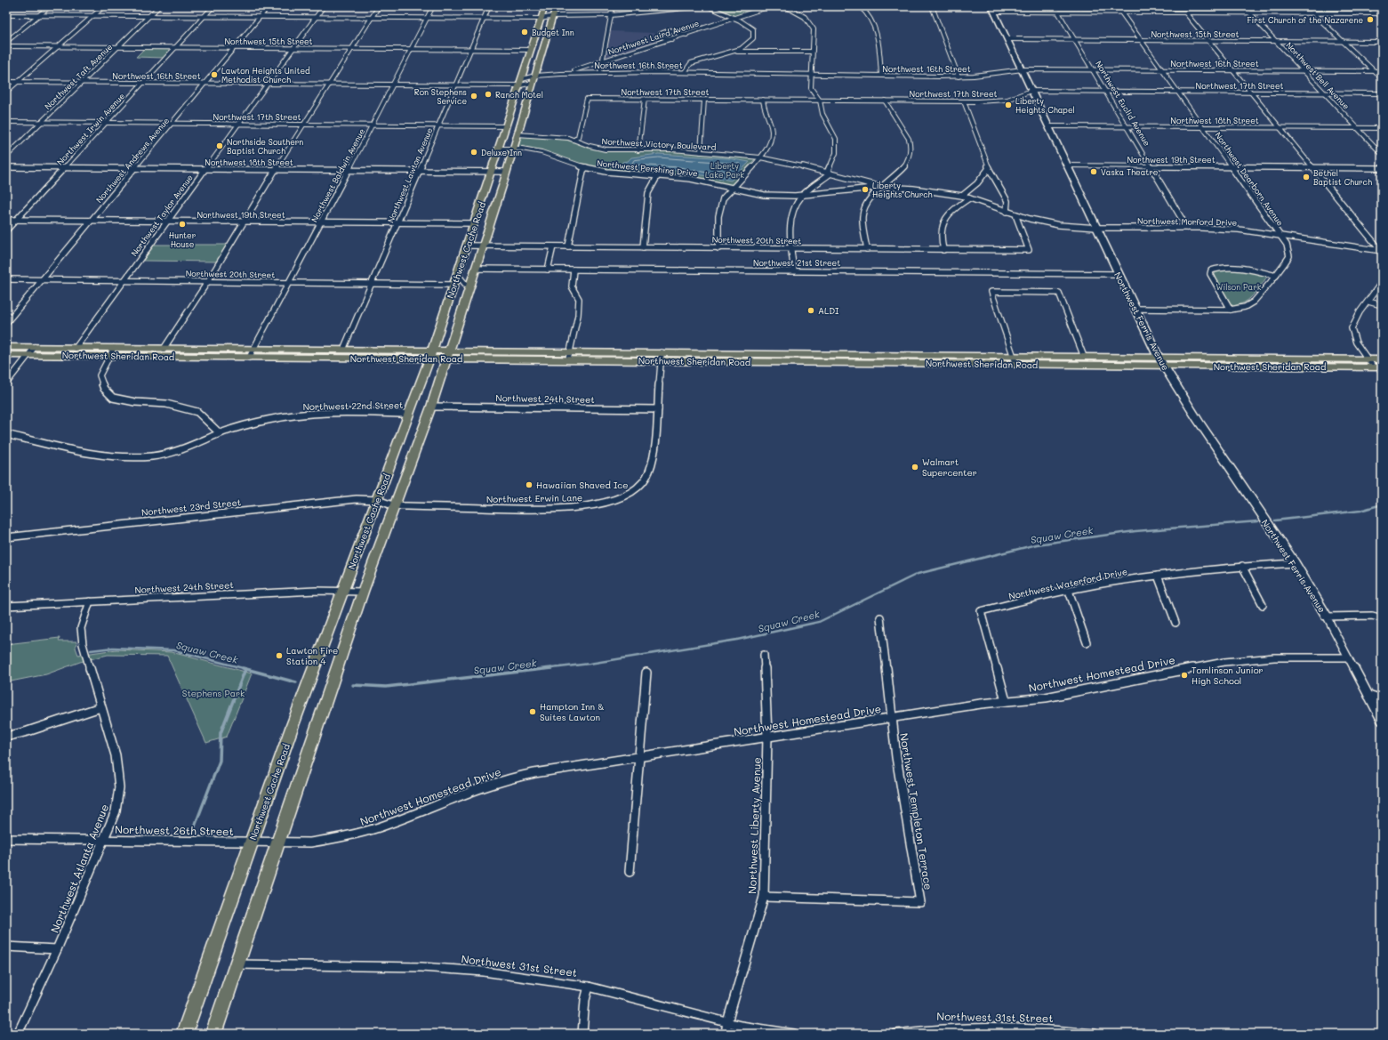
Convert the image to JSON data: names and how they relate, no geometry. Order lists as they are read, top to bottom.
{
  "streets": {
    "main road": ["Northwest Cache Road", "Northwest Ferris Avenue", "Northwest Sheridan Road"],
    "street": [
      "Northwest 15th Street",
      "Northwest Laird Avenue",
      "Northwest 16th Street",
      "Northwest Bell Avenue",
      "Northwest Taft Avenue",
      "Northwest 17th Street",
      "Northwest Euclid Avenue",
      "Northwest 18th Street",
      "Northwest Irwin Avenue",
      "Northwest Victory Boulevard",
      "Northwest 19th Street",
      "Northwest Andrews Avenue",
      "Northwest Pershing Drive",
      "Northwest Baldwin Avenue",
      "Northwest Lawton Avenue",
      "Northwest Dearborn Avenue",
      "Northwest Taylor Avenue",
      "Northwest Morford Drive",
      "Northwest 20th Street",
      "Northwest 21st Street",
      "Northwest 24th Street",
      "Northwest 22nd Street",
      "Northwest Erwin Lane",
      "Northwest 23rd Street",
      "Northwest Waterford Drive",
      "Northwest Homestead Drive",
      "Northwest Templeton Terrace",
      "Northwest Liberty Avenue",
      "Northwest 26th Street",
      "Northwest Atlanta Avenue",
      "Northwest 31st Street"
    ]
  },
  "crossings": [
    ["Northwest 15th Street", "Northwest Bell Avenue"],
    ["Northwest 15th Street", "Northwest Taft Avenue"],
    ["Northwest 15th Street", "Northwest Euclid Avenue"],
    ["Northwest 15th Street", "Northwest Irwin Avenue"],
    ["Northwest 15th Street", "Northwest Andrews Avenue"],
    ["Northwest 15th Street", "Northwest Baldwin Avenue"],
    ["Northwest 15th Street", "Northwest Lawton Avenue"],
    ["Northwest 15th Street", "Northwest Dearborn Avenue"],
    ["Northwest 15th Street", "Northwest Taylor Avenue"],
    ["Northwest 15th Street", "Northwest Cache Road"],
    ["Northwest 15th Street", "Northwest Ferris Avenue"],
    ["Northwest Laird Avenue", "Northwest 16th Street"],
    ["Northwest 16th Street", "Northwest Bell Avenue"],
    ["Northwest 16th Street", "Northwest Taft Avenue"],
    ["Northwest 16th Street", "Northwest Euclid Avenue"],
    ["Northwest 16th Street", "Northwest Irwin Avenue"],
    ["Northwest 16th Street", "Northwest Andrews Avenue"],
    ["Northwest 16th Street", "Northwest Baldwin Avenue"],
    ["Northwest 16th Street", "Northwest Lawton Avenue"],
    ["Northwest 16th Street", "Northwest Dearborn Avenue"],
    ["Northwest 16th Street", "Northwest Taylor Avenue"],
    ["Northwest 16th Street", "Northwest Cache Road"],
    ["Northwest 16th Street", "Northwest Ferris Avenue"],
    ["Northwest Bell Avenue", "Northwest 17th Street"],
    ["Northwest Bell Avenue", "Northwest 18th Street"],
    ["Northwest Taft Avenue", "Northwest 17th Street"],
    ["Northwest 17th Street", "Northwest Euclid Avenue"],
    ["Northwest 17th Street", "Northwest Irwin Avenue"],
    ["Northwest 17th Street", "Northwest Victory Boulevard"],
    ["Northwest 17th Street", "Northwest Andrews Avenue"],
    ["Northwest 17th Street", "Northwest Baldwin Avenue"],
    ["Northwest 17th Street", "Northwest Lawton Avenue"],
    ["Northwest 17th Street", "Northwest Dearborn Avenue"],
    ["Northwest 17th Street", "Northwest Taylor Avenue"],
    ["Northwest 17th Street", "Northwest Cache Road"],
    ["Northwest 17th Street", "Northwest Ferris Avenue"],
    ["Northwest Euclid Avenue", "Northwest 18th Street"],
    ["Northwest Euclid Avenue", "Northwest 19th Street"],
    ["Northwest Euclid Avenue", "Northwest Morford Drive"],
    ["Northwest 18th Street", "Northwest Irwin Avenue"],
    ["Northwest 18th Street", "Northwest Andrews Avenue"],
    ["Northwest 18th Street", "Northwest Baldwin Avenue"],
    ["Northwest 18th Street", "Northwest Lawton Avenue"],
    ["Northwest 18th Street", "Northwest Dearborn Avenue"],
    ["Northwest 18th Street", "Northwest Taylor Avenue"],
    ["Northwest 18th Street", "Northwest Cache Road"],
    ["Northwest 18th Street", "Northwest Ferris Avenue"],
    ["Northwest Irwin Avenue", "Northwest 19th Street"],
    ["Northwest Victory Boulevard", "Northwest Pershing Drive"],
    ["Northwest Victory Boulevard", "Northwest Cache Road"],
    ["Northwest 19th Street", "Northwest Andrews Avenue"],
    ["Northwest 19th Street", "Northwest Baldwin Avenue"],
    ["Northwest 19th Street", "Northwest Lawton Avenue"],
    ["Northwest 19th Street", "Northwest Dearborn Avenue"],
    ["Northwest 19th Street", "Northwest Taylor Avenue"],
    ["Northwest 19th Street", "Northwest Cache Road"],
    ["Northwest 19th Street", "Northwest Ferris Avenue"],
    ["Northwest Andrews Avenue", "Northwest 20th Street"],
    ["Northwest Pershing Drive", "Northwest Morford Drive"],
    ["Northwest Pershing Drive", "Northwest 20th Street"],
    ["Northwest Pershing Drive", "Northwest Cache Road"],
    ["Northwest Pershing Drive", "Northwest Ferris Avenue"],
    ["Northwest Baldwin Avenue", "Northwest 20th Street"],
    ["Northwest Baldwin Avenue", "Northwest Sheridan Road"],
    ["Northwest Lawton Avenue", "Northwest 20th Street"],
    ["Northwest Lawton Avenue", "Northwest Sheridan Road"],
    ["Northwest Dearborn Avenue", "Northwest Morford Drive"],
    ["Northwest Dearborn Avenue", "Northwest Ferris Avenue"],
    ["Northwest Taylor Avenue", "Northwest 20th Street"],
    ["Northwest Taylor Avenue", "Northwest Sheridan Road"],
    ["Northwest Morford Drive", "Northwest Ferris Avenue"],
    ["Northwest 20th Street", "Northwest Cache Road"],
    ["Northwest Cache Road", "Northwest 21st Street"],
    ["Northwest Cache Road", "Northwest Sheridan Road"],
    ["Northwest Cache Road", "Northwest 24th Street"],
    ["Northwest Cache Road", "Northwest 22nd Street"],
    ["Northwest Cache Road", "Northwest Erwin Lane"],
    ["Northwest Cache Road", "Northwest 23rd Street"],
    ["Northwest Cache Road", "Northwest Homestead Drive"],
    ["Northwest Cache Road", "Northwest 26th Street"],
    ["Northwest Cache Road", "Northwest 31st Street"],
    ["Northwest 21st Street", "Northwest Ferris Avenue"],
    ["Northwest Ferris Avenue", "Northwest Sheridan Road"],
    ["Northwest Ferris Avenue", "Northwest Waterford Drive"],
    ["Northwest Sheridan Road", "Northwest Erwin Lane"],
    ["Northwest 24th Street", "Northwest Erwin Lane"],
    ["Northwest 24th Street", "Northwest Atlanta Avenue"],
    ["Northwest Erwin Lane", "Northwest 23rd Street"],
    ["Northwest Waterford Drive", "Northwest Homestead Drive"],
    ["Northwest Homestead Drive", "Northwest Templeton Terrace"],
    ["Northwest Homestead Drive", "Northwest Liberty Avenue"],
    ["Northwest Homestead Drive", "Northwest 26th Street"],
    ["Northwest Templeton Terrace", "Northwest Liberty Avenue"],
    ["Northwest Liberty Avenue", "Northwest 31st Street"],
    ["Northwest 26th Street", "Northwest Atlanta Avenue"]
  ],
  "water": ["Squaw Creek"],
  "parks": ["Liberty Lake Park", "Wilson Park", "Stephens Park"],
  "places": [
    "First Church of the Nazarene",
    "Budget Inn",
    "Lawton Heights United Methodist Church",
    "Ranch Motel",
    "Ron Stephens Service",
    "Liberty Heights Chapel",
    "Northside Southern Baptist Church",
    "Deluxe Inn",
    "Vaska Theatre",
    "Bethel Baptist Church",
    "Liberty Heights Church",
    "Hunter House",
    "ALDI",
    "Walmart Supercenter",
    "Hawaiian Shaved Ice",
    "Lawton Fire Station 4",
    "Tomlinson Junior High School",
    "Hampton Inn & Suites Lawton"
  ]
}
